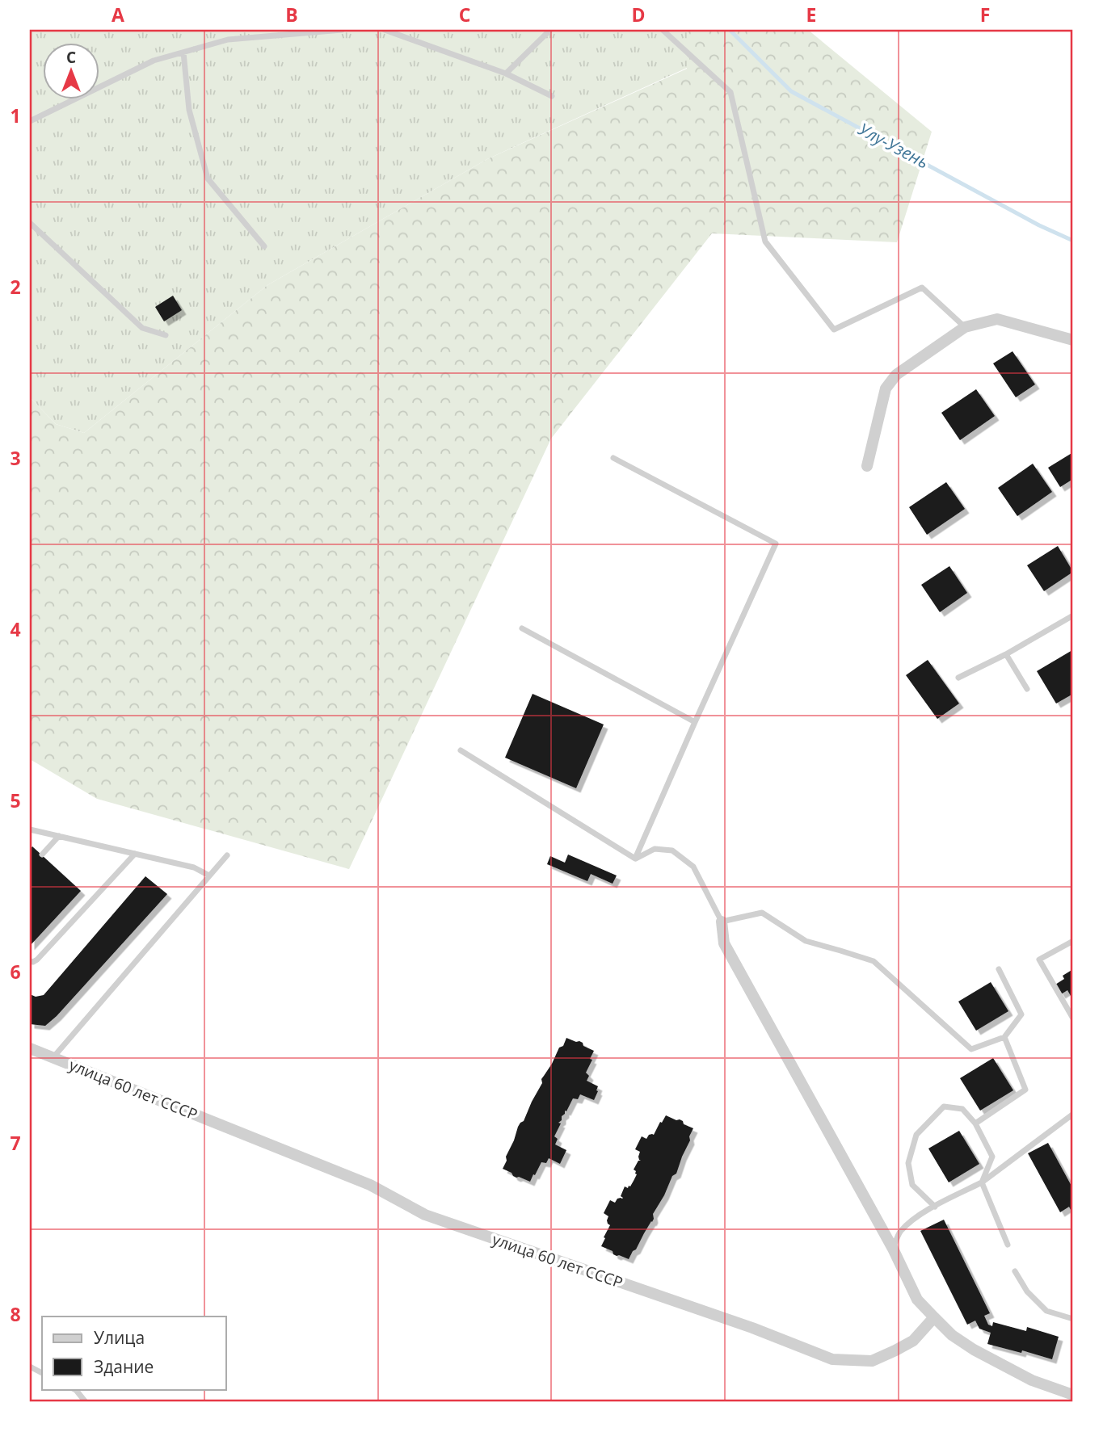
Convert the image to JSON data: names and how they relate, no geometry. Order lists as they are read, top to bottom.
{
  "streets": {
    "street": ["улица 60 лет СССР"]
  },
  "water": ["Улу-Узень"],
  "legend": ["Улица", "Здание"],
  "north": "top",
  "grid": {
    "columns": [
      "A",
      "B",
      "C",
      "D",
      "E",
      "F"
    ],
    "rows": [
      "1",
      "2",
      "3",
      "4",
      "5",
      "6",
      "7",
      "8"
    ]
  }
}
